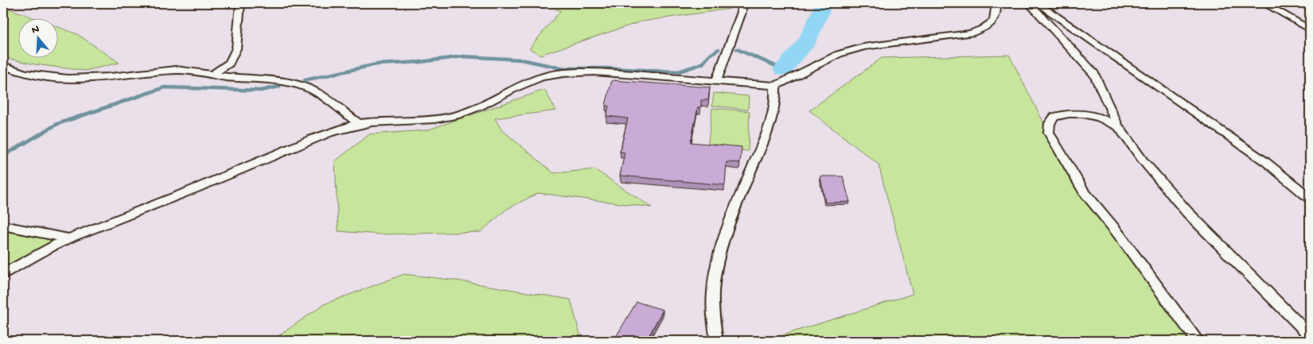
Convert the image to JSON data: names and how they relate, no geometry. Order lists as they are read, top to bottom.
{
  "north": "top"
}
